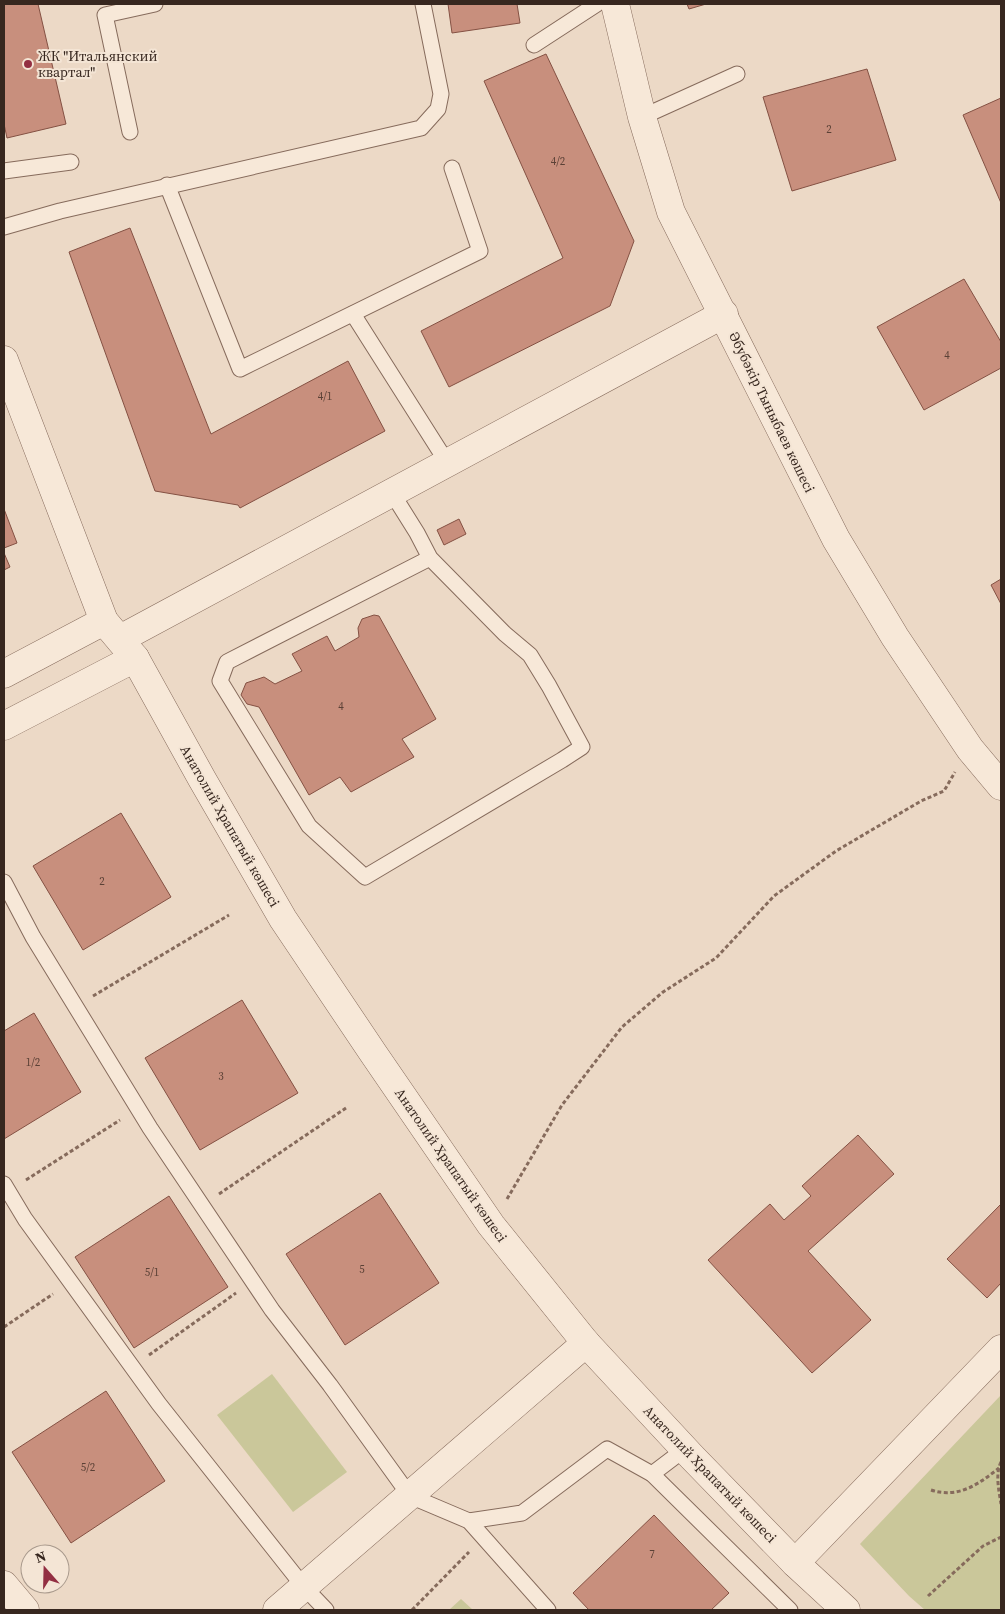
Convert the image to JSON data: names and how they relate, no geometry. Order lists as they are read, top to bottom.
{
  "streets": {
    "street": ["Әбубәкір Тыныбаев көшесі", "Анатолий Храпатый көшесі"]
  },
  "places": ["ЖК \"Итальянский квартал\""],
  "house_numbers": [
    "2",
    "4/2",
    "4",
    "4/1",
    "4",
    "2",
    "1/2",
    "3",
    "5",
    "5/1",
    "5/2",
    "7"
  ],
  "north": "top"
}
